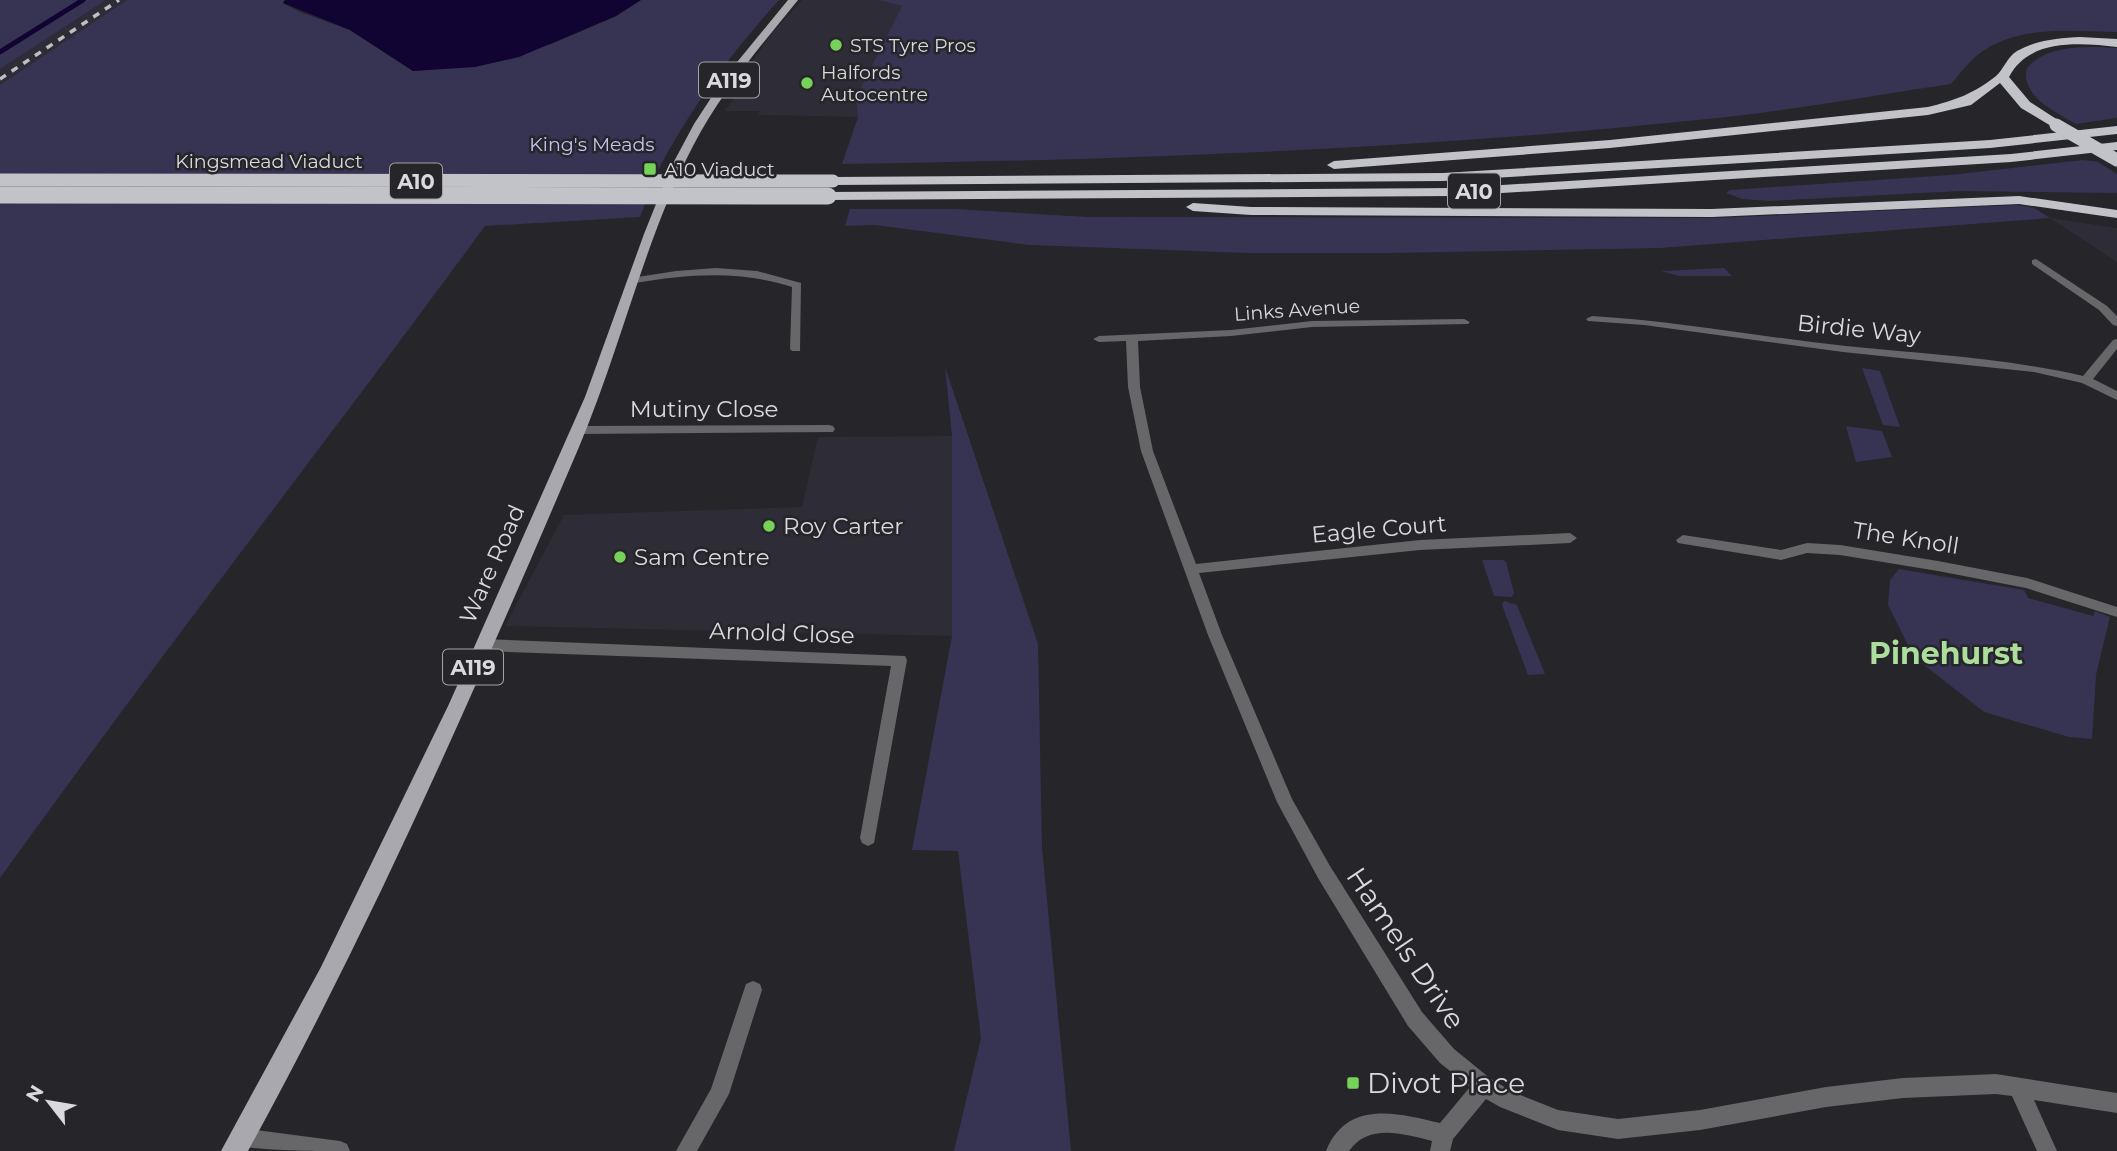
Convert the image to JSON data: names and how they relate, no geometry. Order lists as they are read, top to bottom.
{
  "streets": {
    "highway": ["Kingsmead Viaduct", "A10"],
    "main road": ["A119", "Ware Road"],
    "street": [
      "Links Avenue",
      "Birdie Way",
      "Mutiny Close",
      "Eagle Court",
      "The Knoll",
      "Arnold Close",
      "Hamels Drive"
    ]
  },
  "crossings": [
    ["Kingsmead Viaduct", "A10"],
    ["Links Avenue", "Hamels Drive"],
    ["Mutiny Close", "Ware Road"],
    ["Eagle Court", "Hamels Drive"],
    ["Ware Road", "Arnold Close"]
  ],
  "districts": ["Pinehurst"],
  "parks": ["King's Meads"],
  "places": {
    "other": [
      "STS Tyre Pros",
      "Halfords Autocentre",
      "Roy Carter",
      "Sam Centre"
    ],
    "transit": ["A10 Viaduct", "Divot Place"]
  },
  "north": "top left"
}
